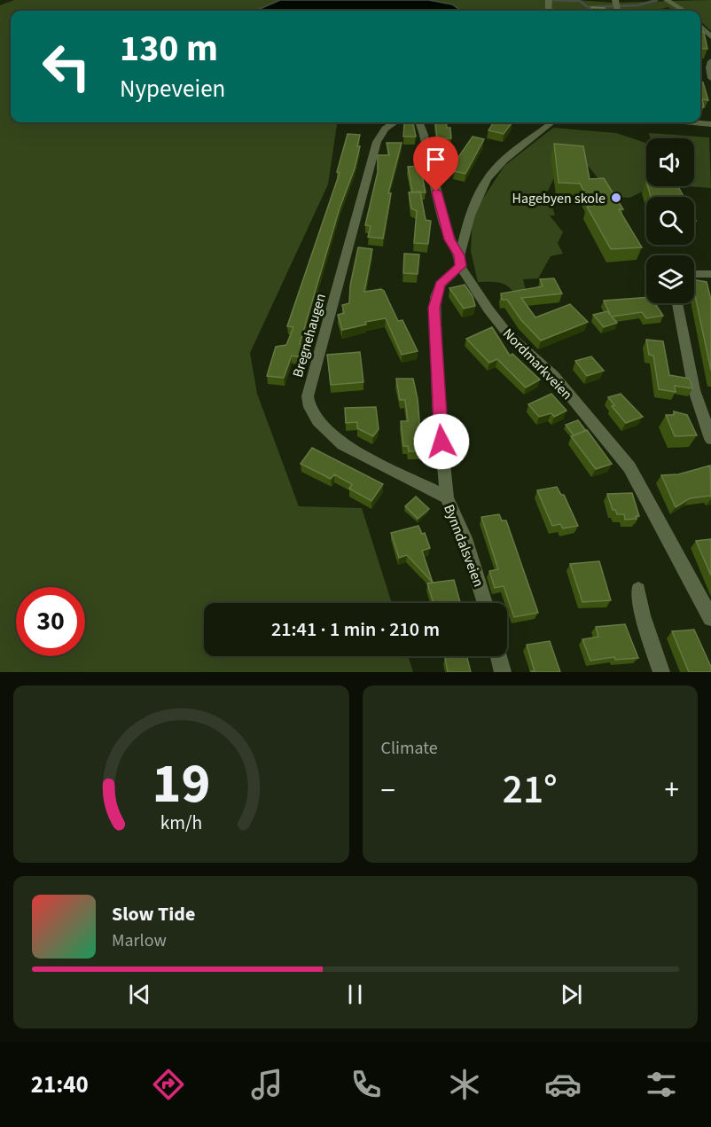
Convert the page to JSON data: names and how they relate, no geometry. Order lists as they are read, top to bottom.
{
  "streets": {
    "street": ["Bregnehaugen", "Nordmarkveien", "Bynndalsveien"]
  },
  "crossings": [
    ["Bregnehaugen", "Bynndalsveien"],
    ["Nordmarkveien", "Bynndalsveien"]
  ],
  "places": ["Hagebyen skole"],
  "page": {
    "turn": ["130 m", "Nypeveien"],
    "limit": "30",
    "trip": "21:41 · 1 min · 210 m",
    "tile": "Climate",
    "heat": ["−", "21°", "+"],
    "song": ["Slow Tide", "Marlow"],
    "tabs": "21:40",
    "gauge": ["19", "km/h"]
  }
}
